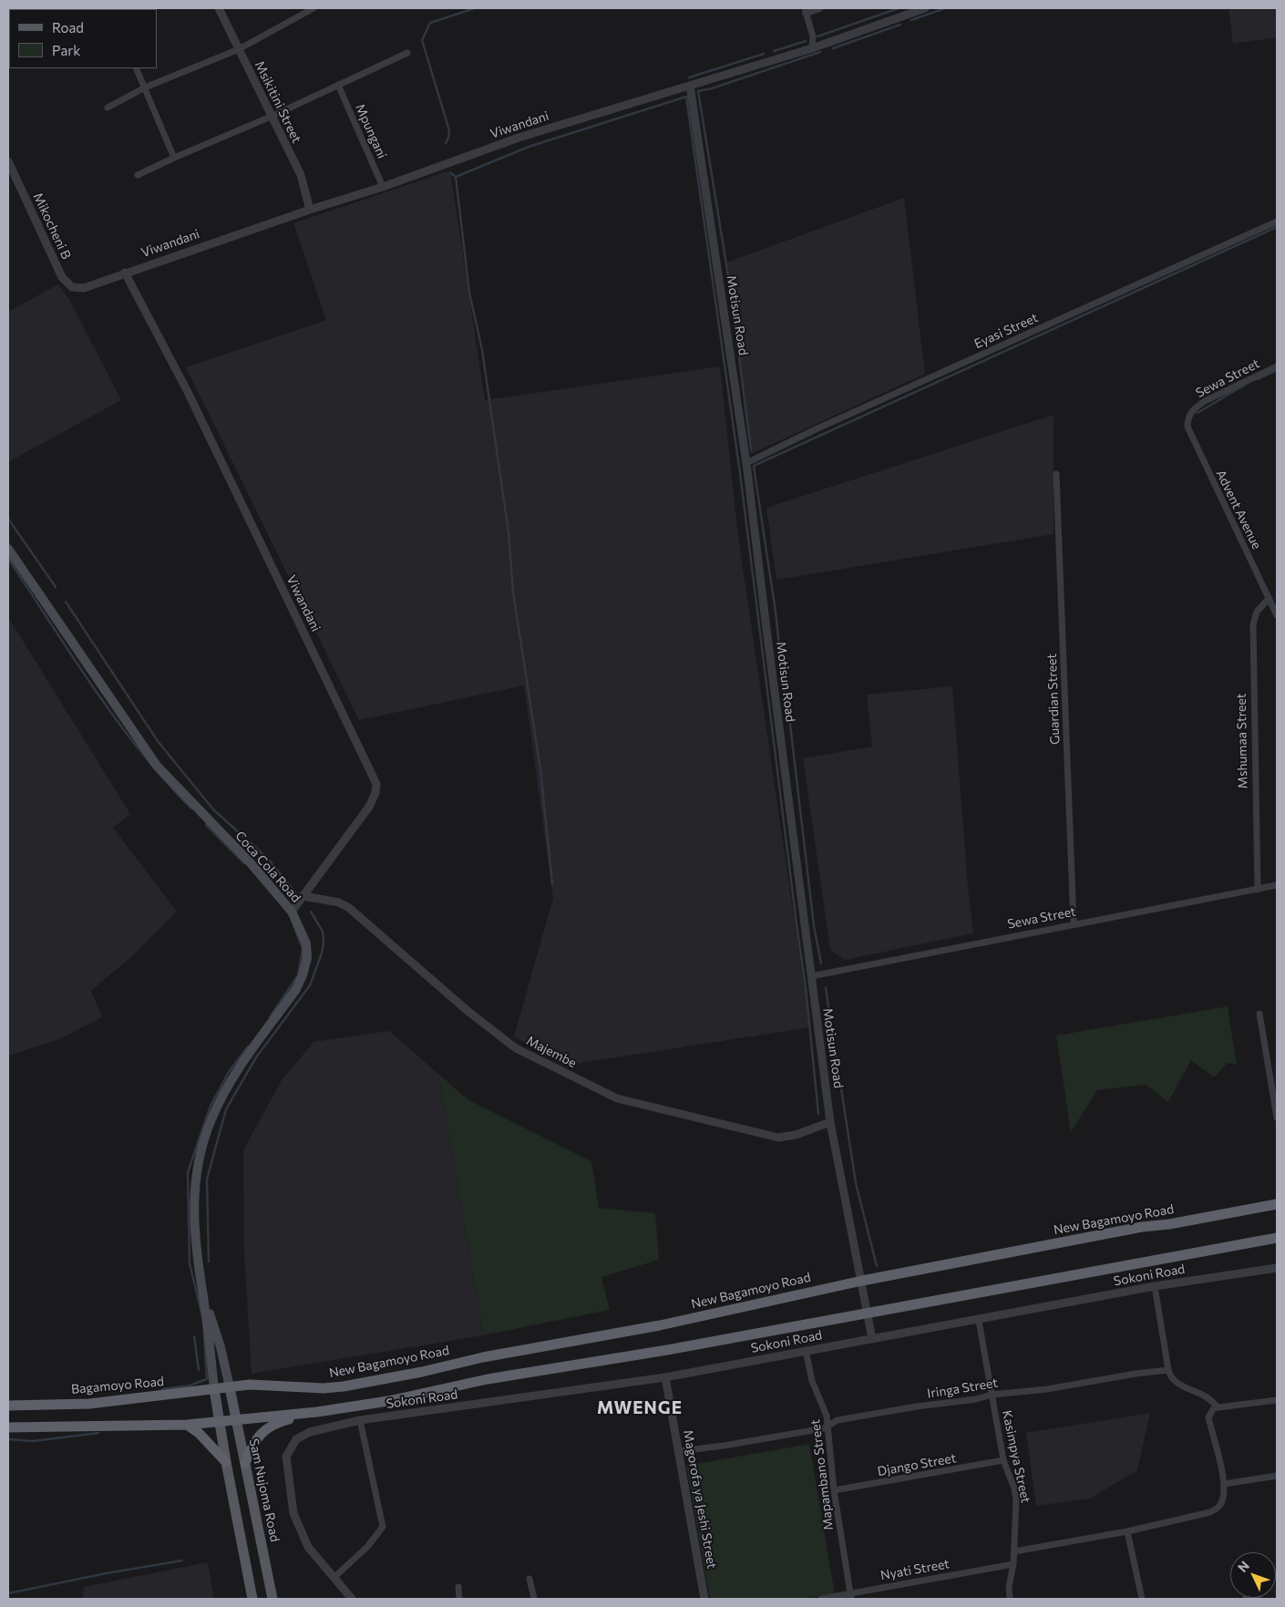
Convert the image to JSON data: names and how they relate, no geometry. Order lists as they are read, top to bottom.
{
  "streets": {
    "highway": ["New Bagamoyo Road", "Bagamoyo Road"],
    "main road": ["Coca Cola Road", "Sam Nujoma Road"],
    "street": [
      "Msikitini Street",
      "Viwandani",
      "Mpungani",
      "Mikocheni B",
      "Motisun Road",
      "Eyasi Street",
      "Sewa Street",
      "Advent Avenue",
      "Guardian Street",
      "Mshumaa Street",
      "Majembe",
      "Sokoni Road",
      "Iringa Street",
      "Kasimpya Street",
      "Django Street",
      "Mapambano Street",
      "Magorofa ya Jeshi Street",
      "Nyati Street"
    ]
  },
  "crossings": [
    ["Msikitini Street", "Viwandani"],
    ["Viwandani", "Mpungani"],
    ["Viwandani", "Mikocheni B"],
    ["Viwandani", "Motisun Road"],
    ["Viwandani", "Coca Cola Road"],
    ["Viwandani", "Majembe"],
    ["Motisun Road", "Eyasi Street"],
    ["Motisun Road", "Sewa Street"],
    ["Motisun Road", "Majembe"],
    ["Motisun Road", "New Bagamoyo Road"],
    ["Motisun Road", "Sokoni Road"],
    ["Sewa Street", "Advent Avenue"],
    ["Sewa Street", "Guardian Street"],
    ["Sewa Street", "Mshumaa Street"],
    ["Advent Avenue", "Mshumaa Street"],
    ["Coca Cola Road", "New Bagamoyo Road"],
    ["Coca Cola Road", "Bagamoyo Road"],
    ["Coca Cola Road", "Sam Nujoma Road"],
    ["New Bagamoyo Road", "Bagamoyo Road"],
    ["New Bagamoyo Road", "Sam Nujoma Road"],
    ["Sokoni Road", "Kasimpya Street"],
    ["Sokoni Road", "Mapambano Street"],
    ["Sokoni Road", "Magorofa ya Jeshi Street"],
    ["Bagamoyo Road", "Sam Nujoma Road"],
    ["Iringa Street", "Kasimpya Street"],
    ["Iringa Street", "Mapambano Street"],
    ["Iringa Street", "Magorofa ya Jeshi Street"],
    ["Kasimpya Street", "Django Street"],
    ["Kasimpya Street", "Nyati Street"],
    ["Django Street", "Mapambano Street"],
    ["Mapambano Street", "Nyati Street"]
  ],
  "districts": ["MWENGE"],
  "legend": ["Road", "Park"],
  "north": "top left"
}
